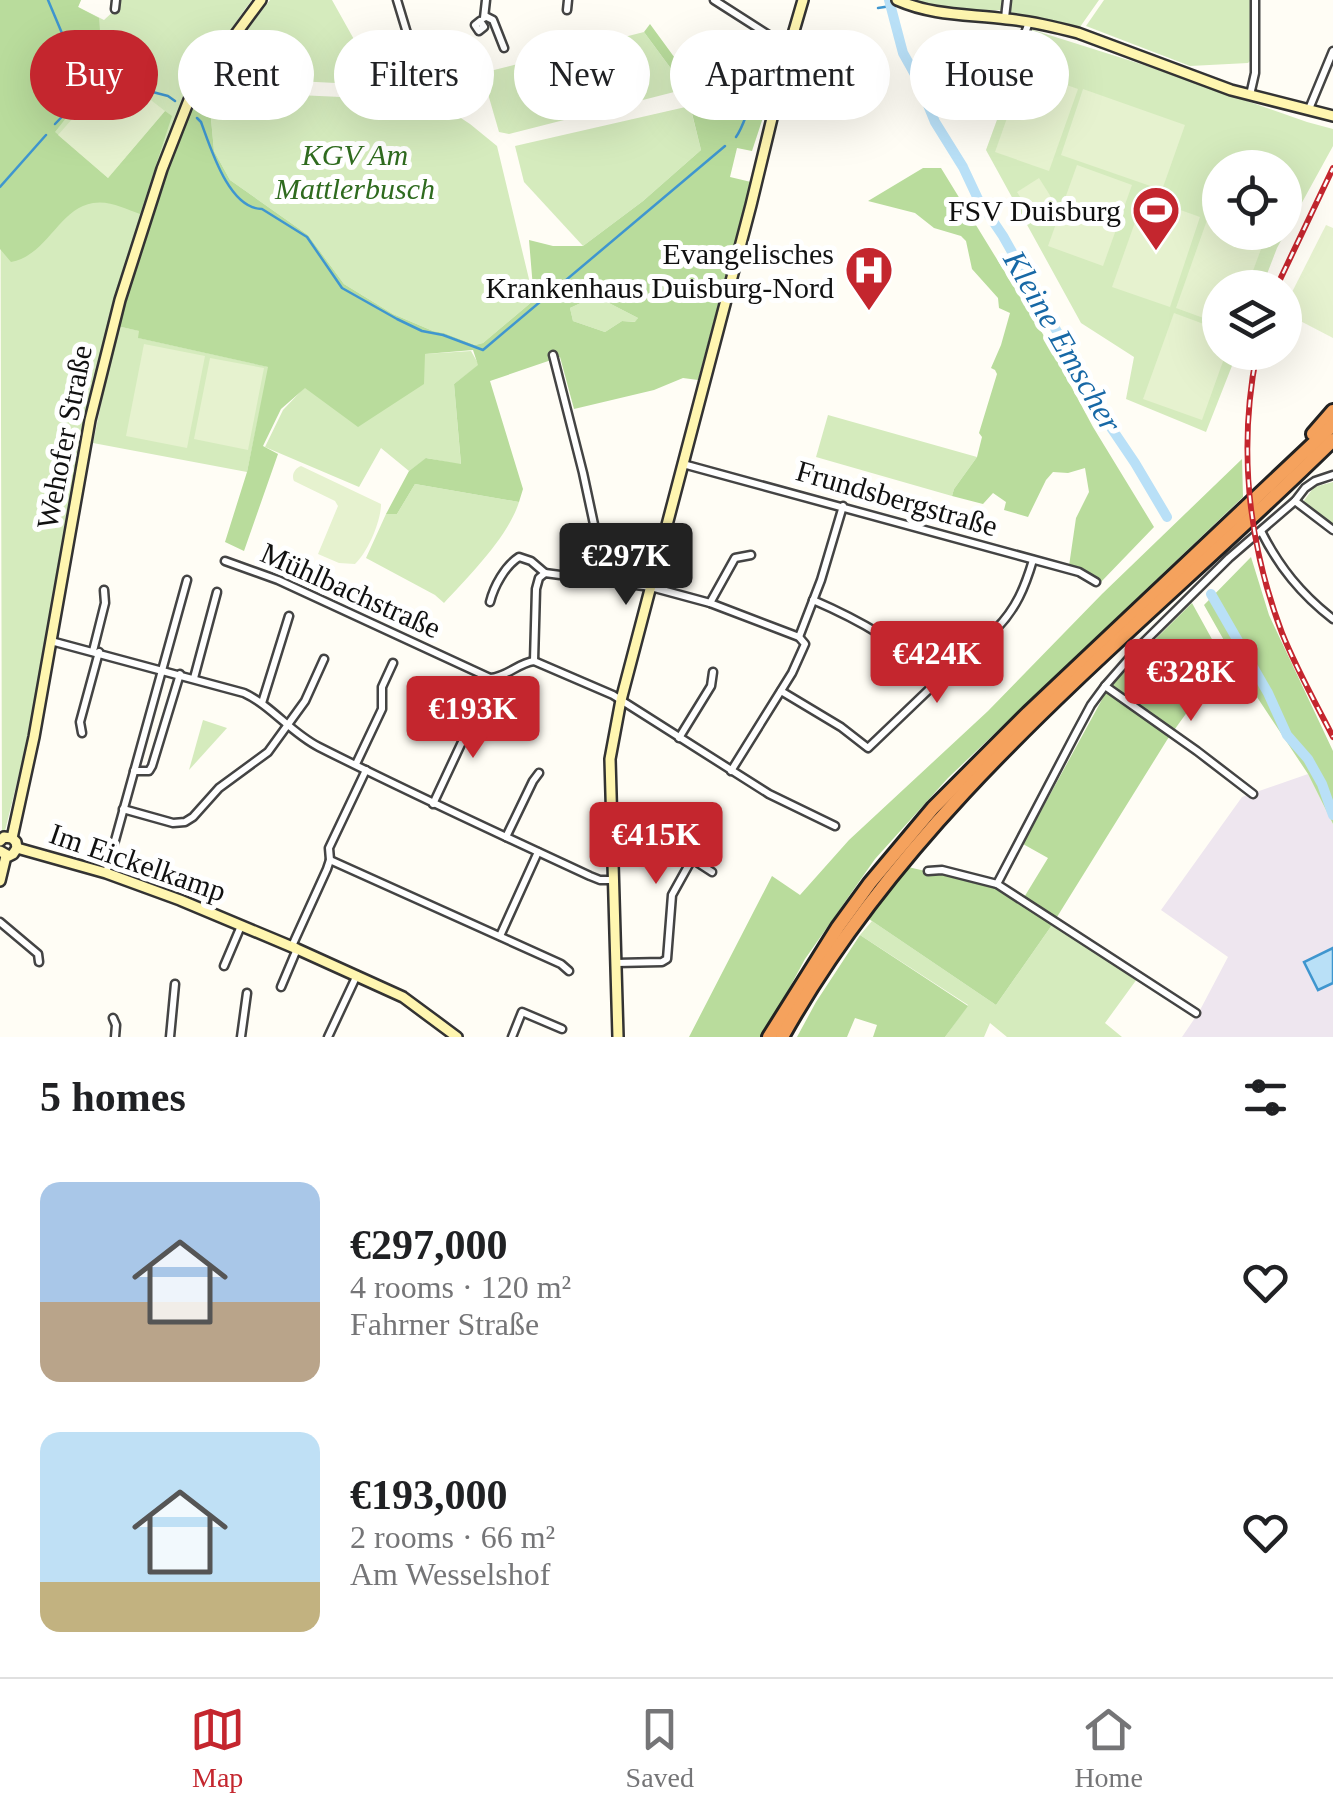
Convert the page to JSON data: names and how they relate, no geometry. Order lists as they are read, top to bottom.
{
  "streets": {
    "street": [
      "Wehofer Straße",
      "Frundsbergstraße",
      "Mühlbachstraße",
      "Im Eickelkamp"
    ]
  },
  "crossings": [
    ["Wehofer Straße", "Im Eickelkamp"]
  ],
  "water": ["Kleine Emscher"],
  "parks": ["KGV Am Mattlerbusch"],
  "places": {
    "sports": ["FSV Duisburg"],
    "hospital": ["Evangelisches Krankenhaus Duisburg-Nord"]
  },
  "page": {
    "chip": [
      "Buy",
      "Rent",
      "Filters",
      "New",
      "Apartment",
      "House"
    ],
    "price": [
      "€297K",
      "€424K",
      "€328K",
      "€193K",
      "€415K"
    ],
    "heading": "5 homes",
    "list": [
      {
        "name": "€297,000",
        "note": "4 rooms · 120 m² · Fahrner Straße"
      },
      {
        "name": "€193,000",
        "note": "2 rooms · 66 m² · Am Wesselshof"
      }
    ],
    "tabs": ["Map", "Saved", "Home"]
  }
}
